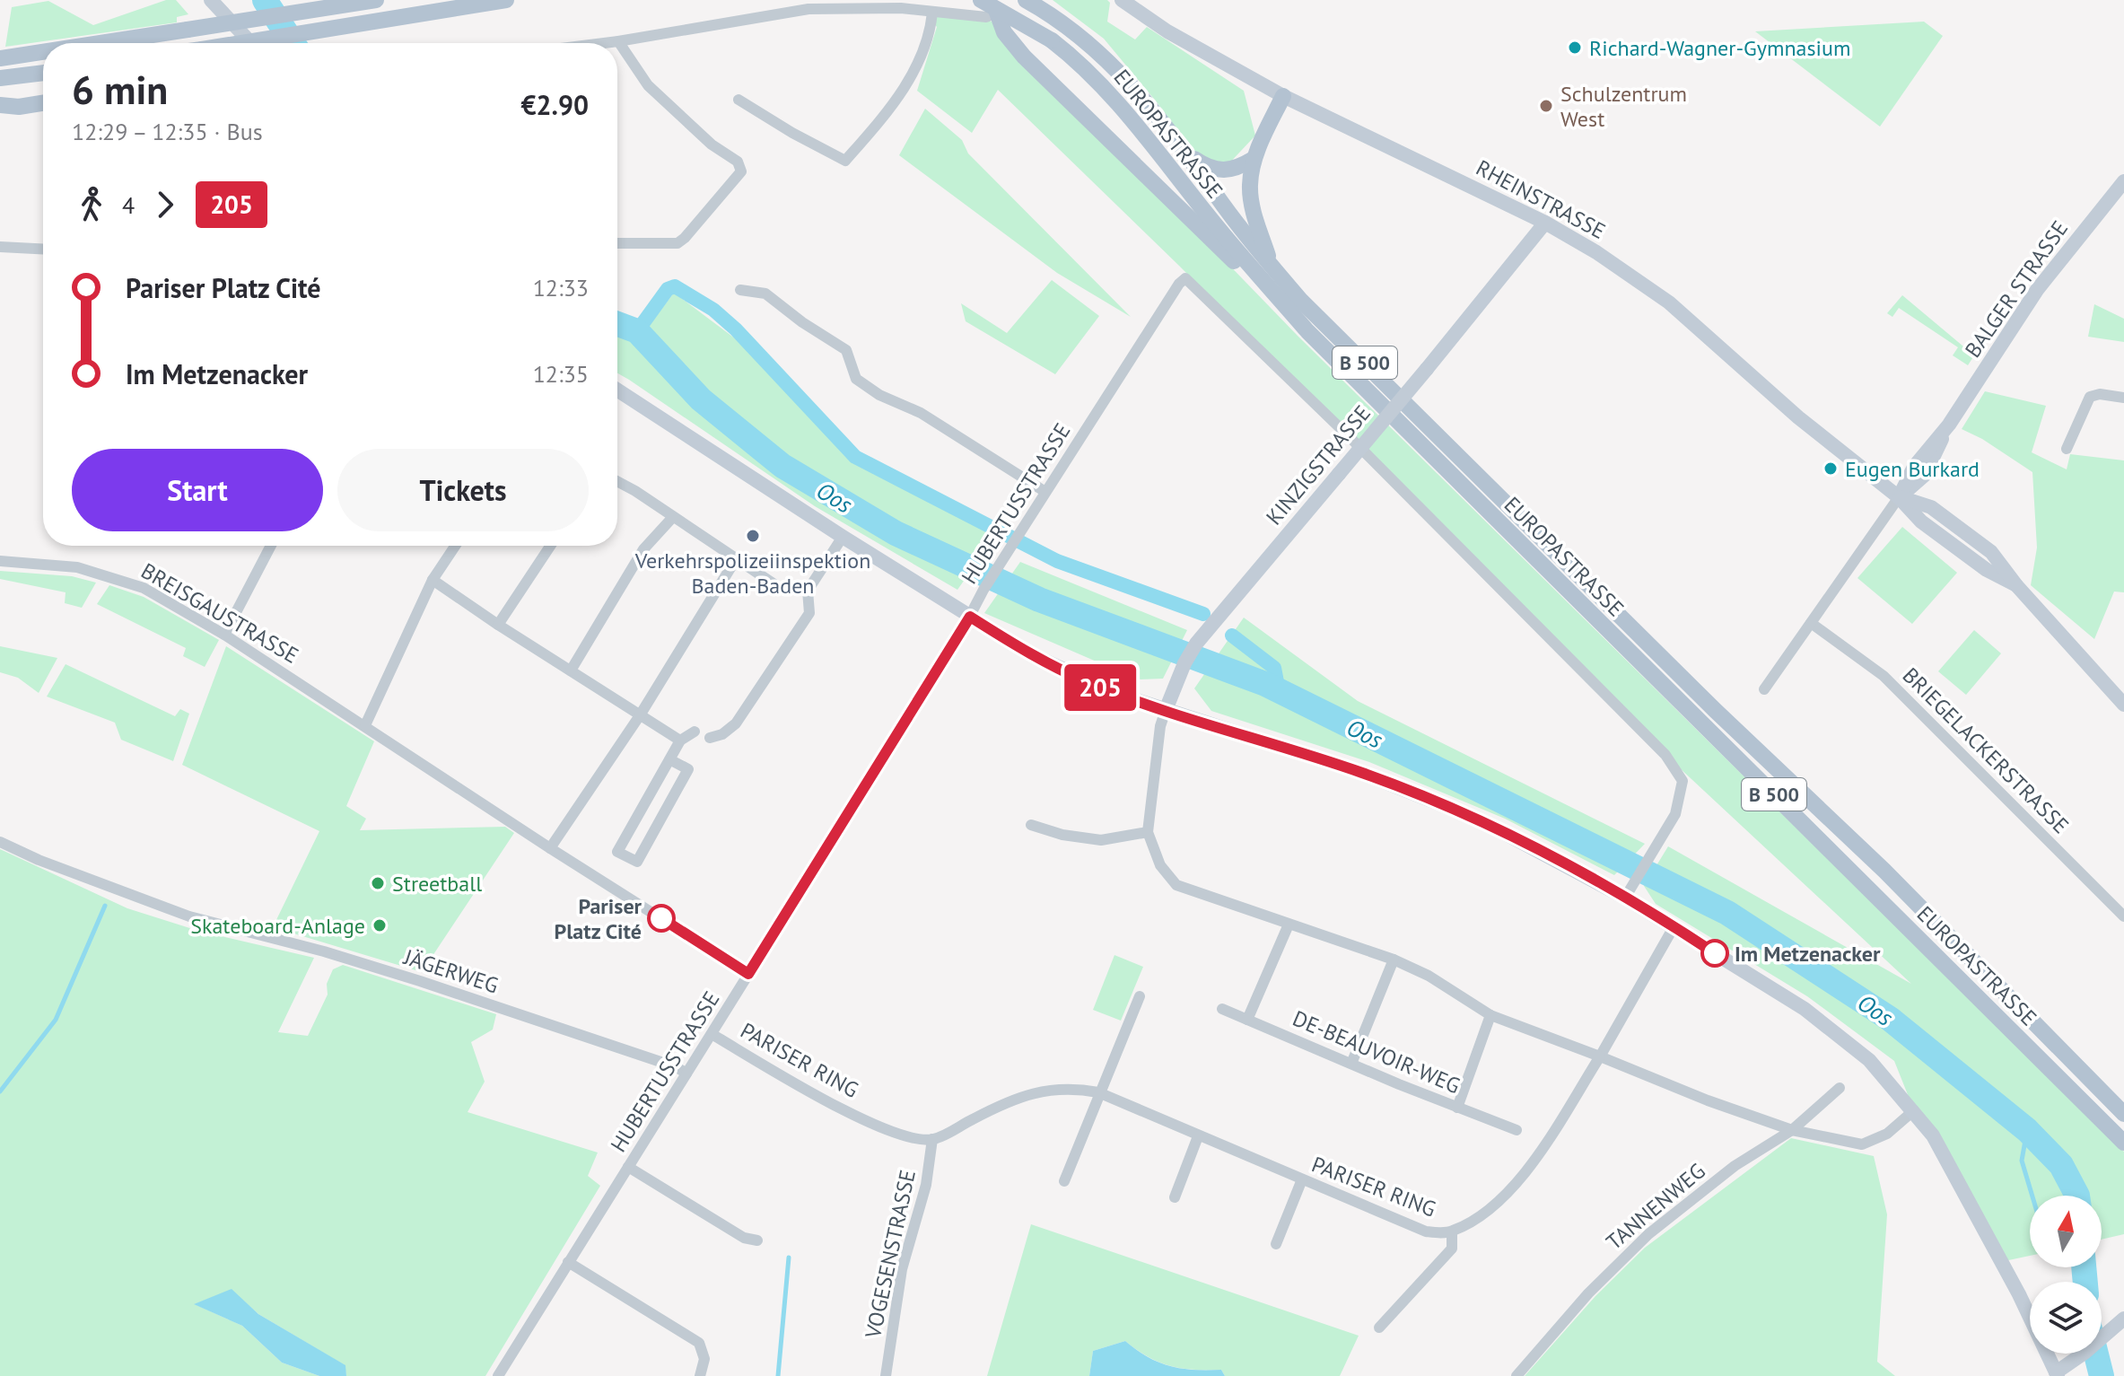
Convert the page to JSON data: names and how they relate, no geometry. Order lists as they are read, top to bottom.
{
  "streets": {
    "main road": ["EUROPASTRASSE", "B 500"],
    "street": [
      "RHEINSTRASSE",
      "BALGER STRASSE",
      "KINZIGSTRASSE",
      "HUBERTUSSTRASSE",
      "BREISGAUSTRASSE",
      "BRIEGELACKERSTRASSE",
      "JÄGERWEG",
      "DE-BEAUVOIR-WEG",
      "PARISER RING",
      "TANNENWEG",
      "VOGESENSTRASSE"
    ]
  },
  "crossings": [
    ["RHEINSTRASSE", "BALGER STRASSE"],
    ["RHEINSTRASSE", "KINZIGSTRASSE"],
    ["HUBERTUSSTRASSE", "BREISGAUSTRASSE"],
    ["HUBERTUSSTRASSE", "JÄGERWEG"],
    ["HUBERTUSSTRASSE", "PARISER RING"],
    ["PARISER RING", "VOGESENSTRASSE"]
  ],
  "water": ["Oos"],
  "places": [
    "Richard-Wagner-Gymnasium",
    "Schulzentrum West",
    "Eugen Burkard",
    "Verkehrspolizeiinspektion Baden-Baden",
    "Streetball",
    "Pariser Platz Cité",
    "Skateboard-Anlage",
    "Im Metzenacker"
  ],
  "lines": ["bus line 205"],
  "north": "top",
  "page": {
    "on_map": "205",
    "heading": ["6 min", "12:29 – 12:35 · Bus", "€2.90"],
    "legs": ["4", "205"],
    "list": [
      {
        "name": "Pariser Platz Cité",
        "value": "12:33"
      },
      {
        "name": "Im Metzenacker",
        "value": "12:35"
      }
    ],
    "buttons": ["Start", "Tickets"]
  }
}
